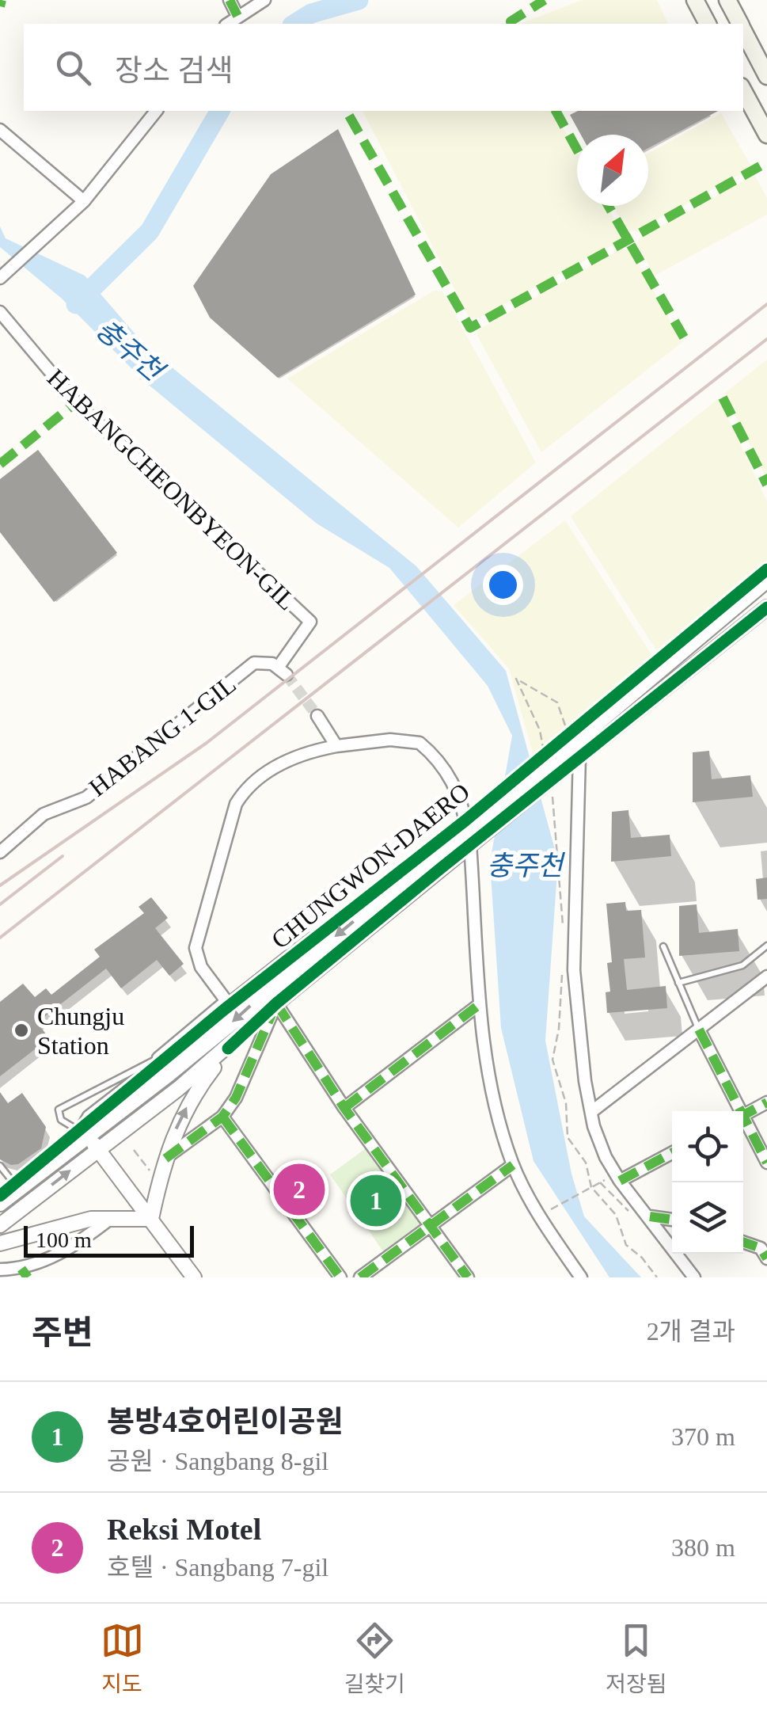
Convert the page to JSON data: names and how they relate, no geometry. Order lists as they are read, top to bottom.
{
  "streets": {
    "street": ["HABANGCHEONBYEON-GIL", "HABANG 1-GIL", "CHUNGWON-DAERO"]
  },
  "crossings": [
    ["HABANGCHEONBYEON-GIL", "HABANG 1-GIL"]
  ],
  "water": ["충주천"],
  "places": ["Chungju Station"],
  "scale_bar": "100 m",
  "north": "top right",
  "page": {
    "search": "장소 검색",
    "pins": ["2", "1"],
    "scale": "100 m",
    "heading": ["주변", "2개 결과"],
    "list": [
      {
        "mark": "1",
        "name": "봉방4호어린이공원",
        "note": "공원 · Sangbang 8-gil",
        "value": "370 m"
      },
      {
        "mark": "2",
        "name": "Reksi Motel",
        "note": "호텔 · Sangbang 7-gil",
        "value": "380 m"
      }
    ],
    "nav": ["지도", "길찾기", "저장됨"]
  }
}
